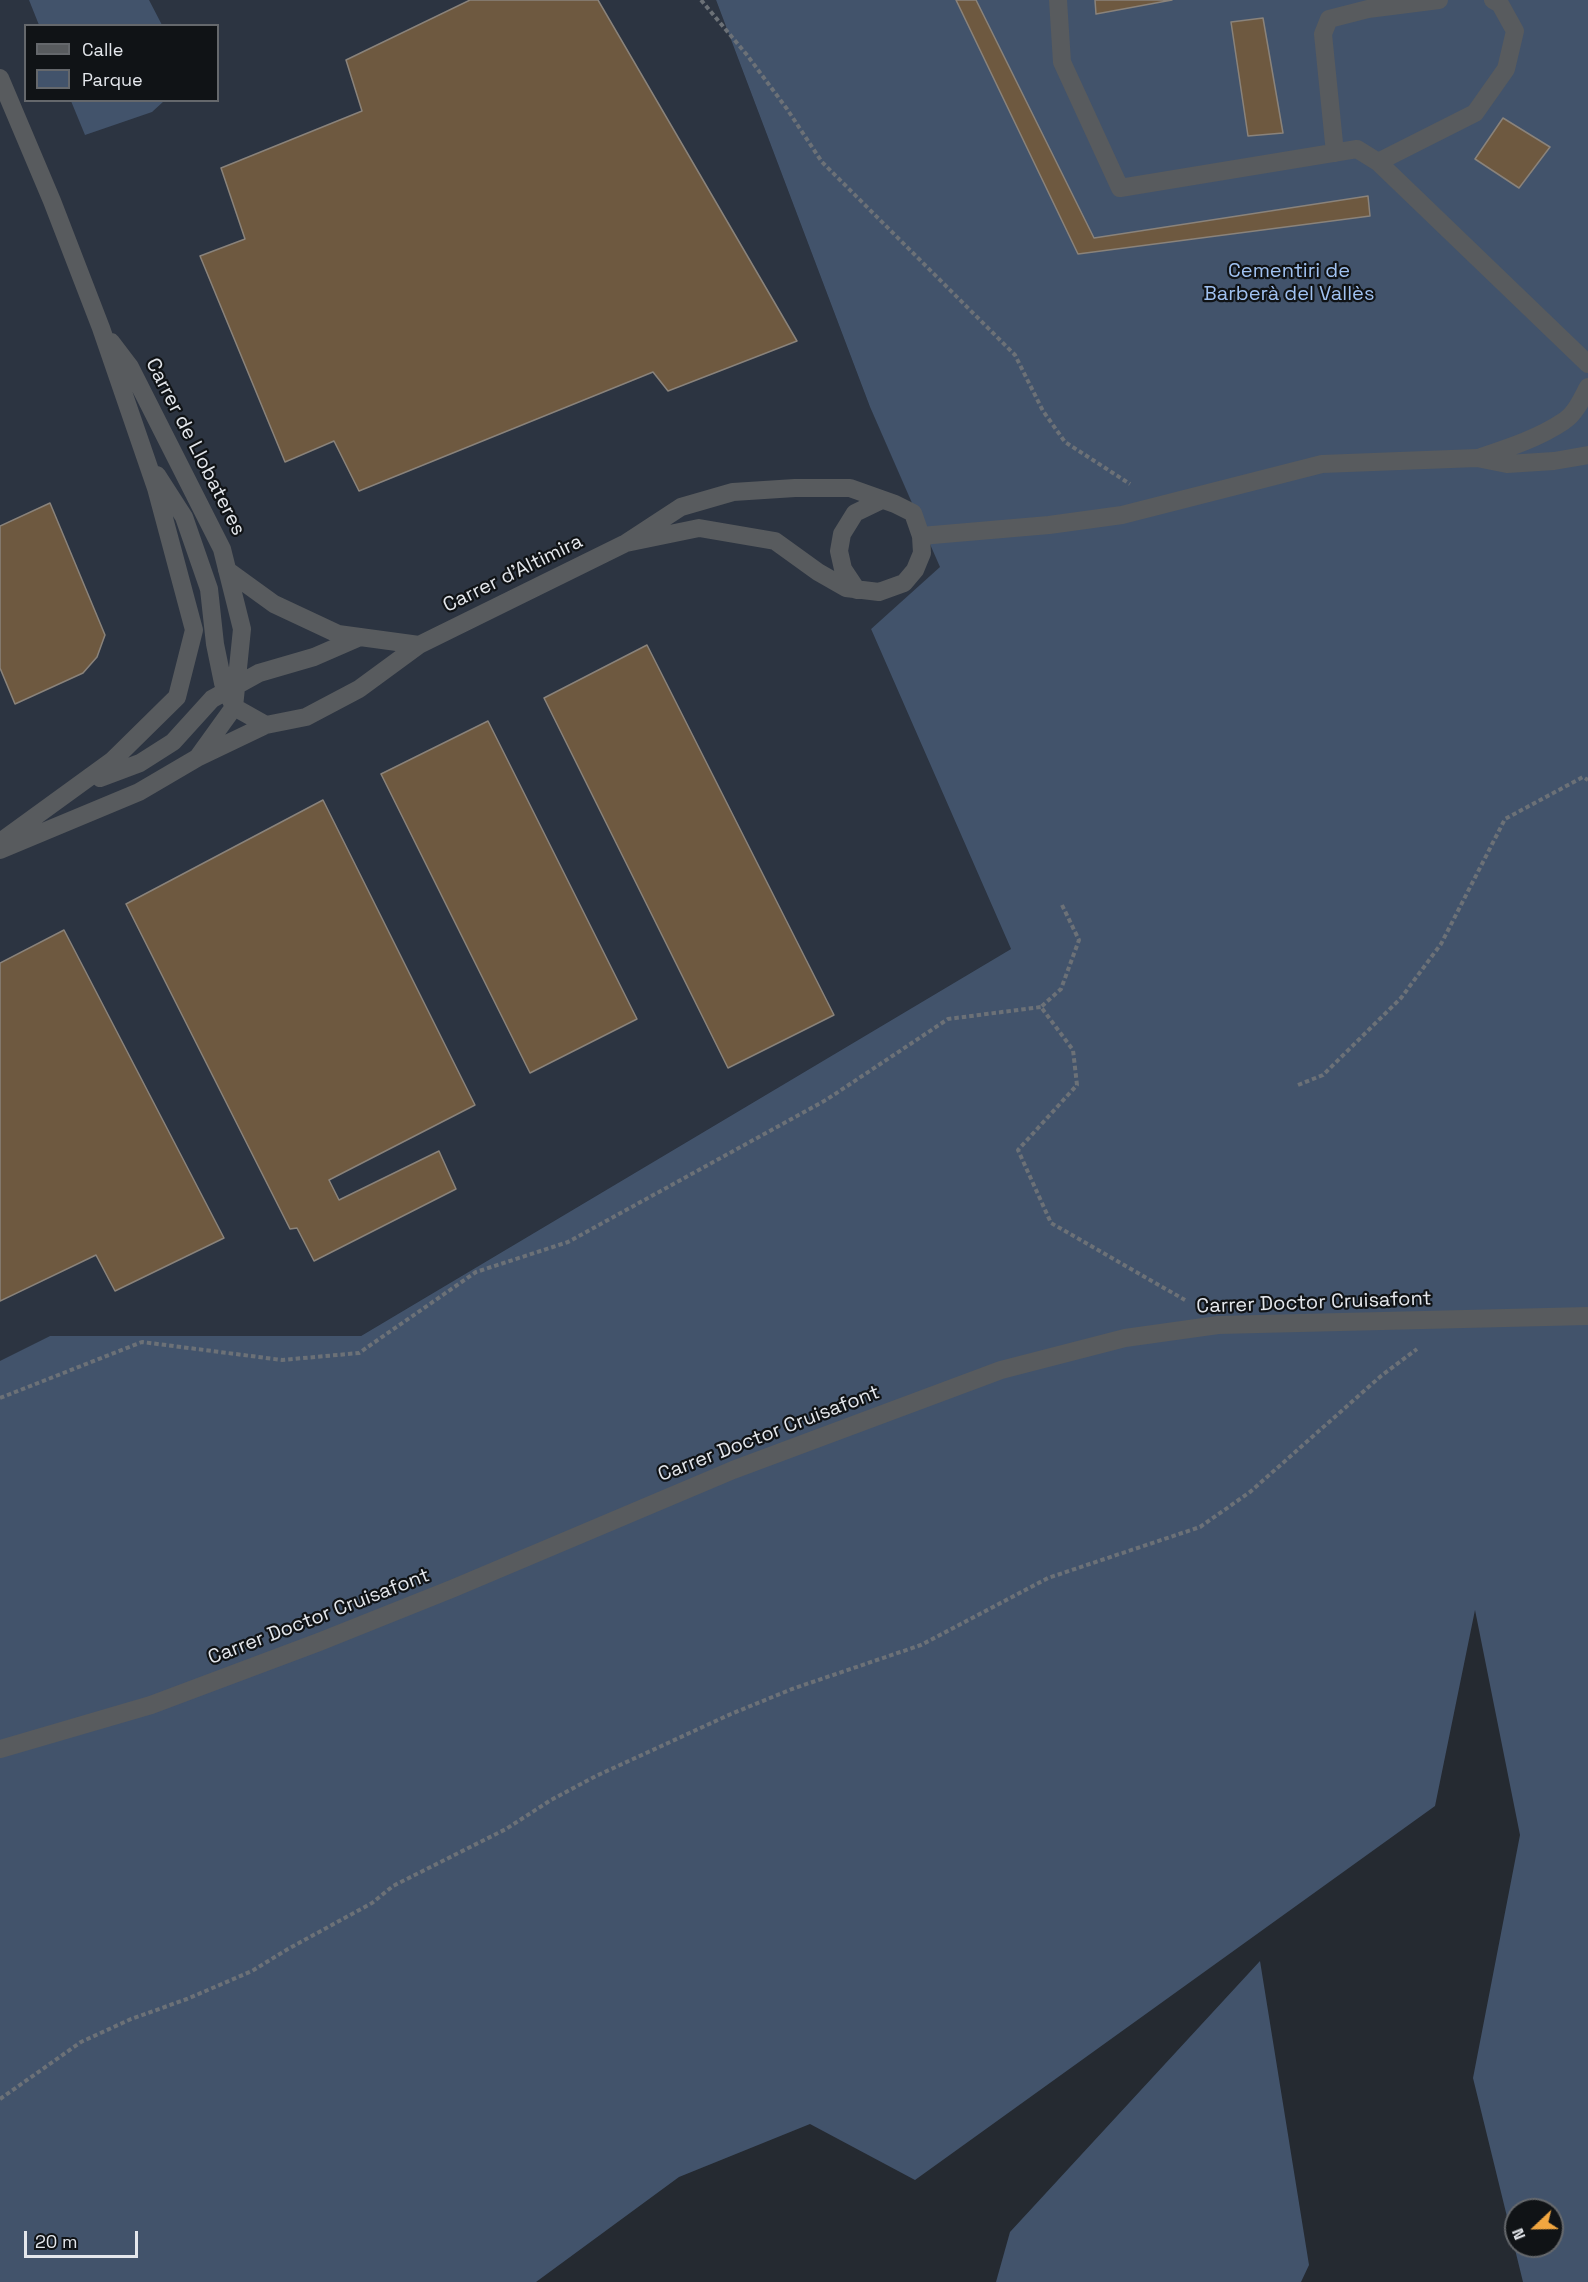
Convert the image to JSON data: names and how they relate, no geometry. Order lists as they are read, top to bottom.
{
  "streets": {
    "street": ["Carrer de Llobateres", "Carrer d'Altimira", "Carrer Doctor Cruisafont"]
  },
  "crossings": [
    ["Carrer de Llobateres", "Carrer d'Altimira"]
  ],
  "parks": ["Cementiri de Barberà del Vallès"],
  "legend": ["Calle", "Parque"],
  "scale_bar": "20 m",
  "north": "left"
}
